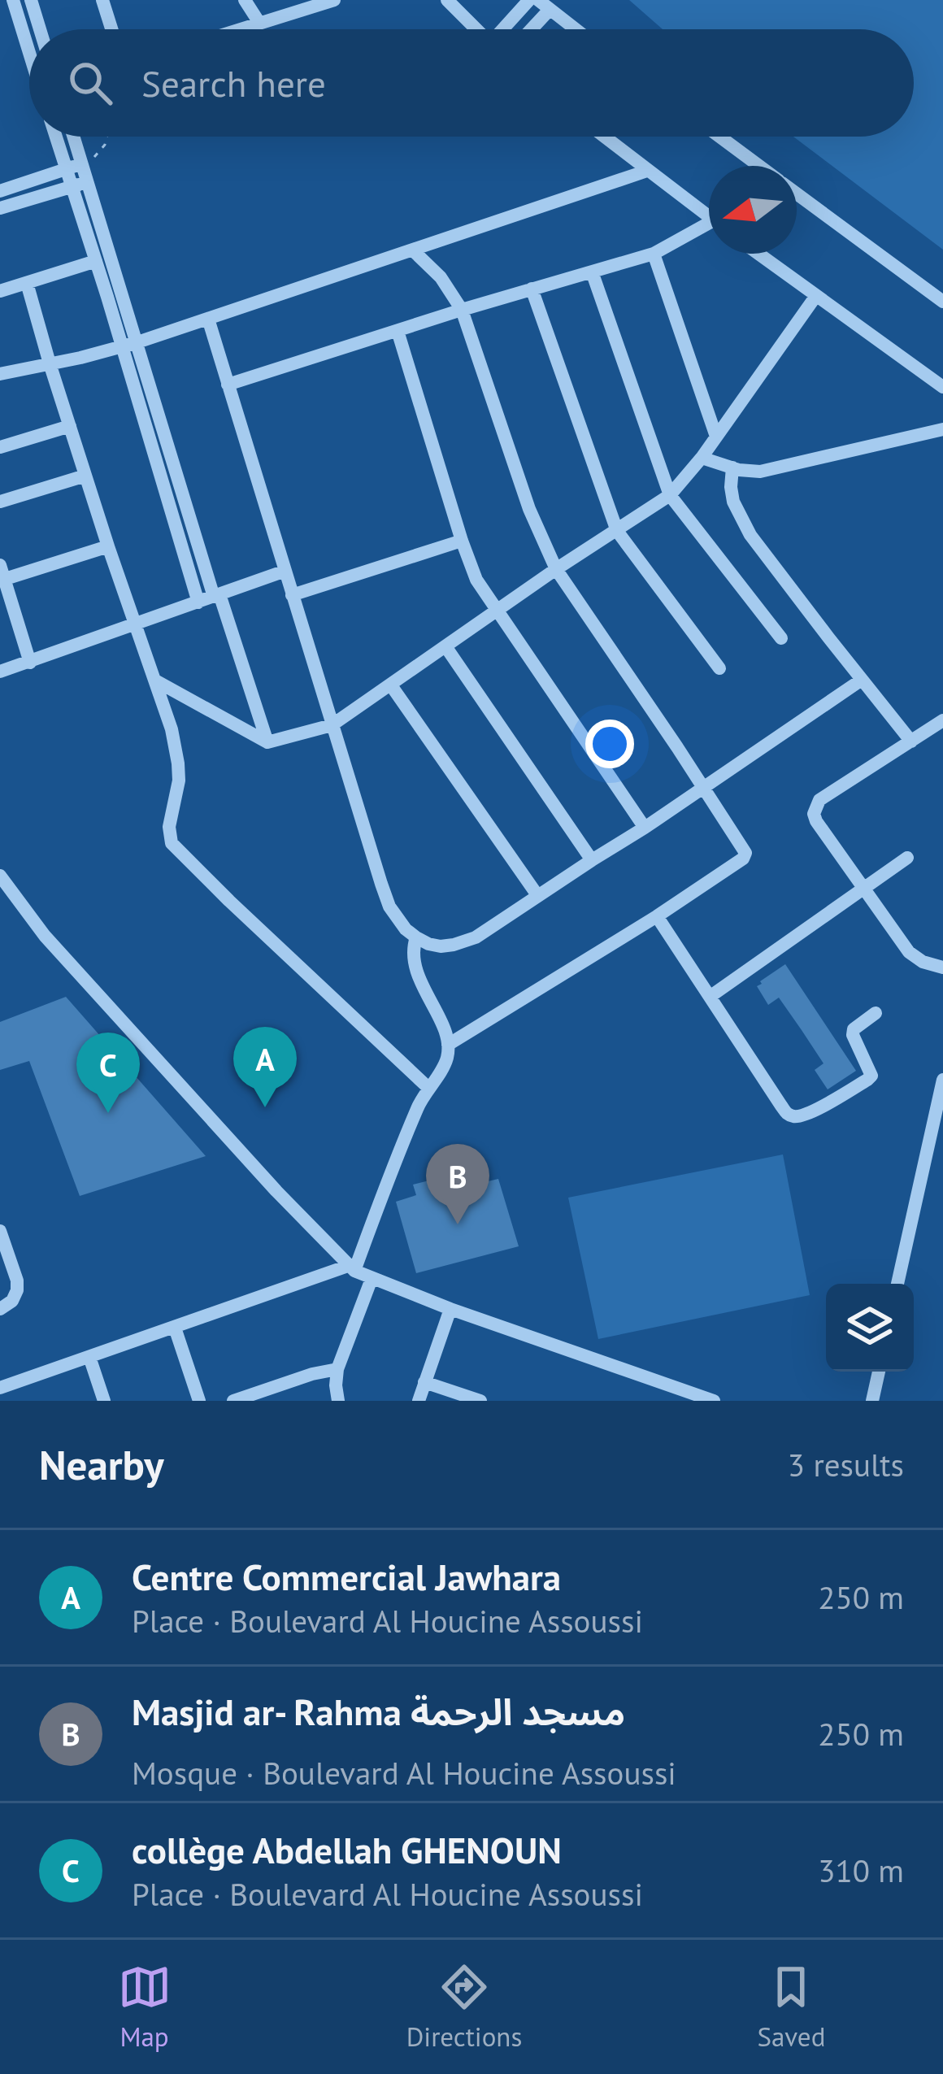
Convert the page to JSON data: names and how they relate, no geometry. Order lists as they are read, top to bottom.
{
  "north": "left",
  "page": {
    "search": "Search here",
    "pins": ["A", "C", "B"],
    "heading": ["Nearby", "3 results"],
    "list": [
      {
        "mark": "A",
        "name": "Centre Commercial Jawhara",
        "note": "Place · Boulevard Al Houcine Assoussi",
        "value": "250 m"
      },
      {
        "mark": "B",
        "name": "Masjid ar- Rahma مسجد الرحمة",
        "note": "Mosque · Boulevard Al Houcine Assoussi",
        "value": "250 m"
      },
      {
        "mark": "C",
        "name": "collège Abdellah GHENOUN",
        "note": "Place · Boulevard Al Houcine Assoussi",
        "value": "310 m"
      }
    ],
    "nav": ["Map", "Directions", "Saved"]
  }
}
